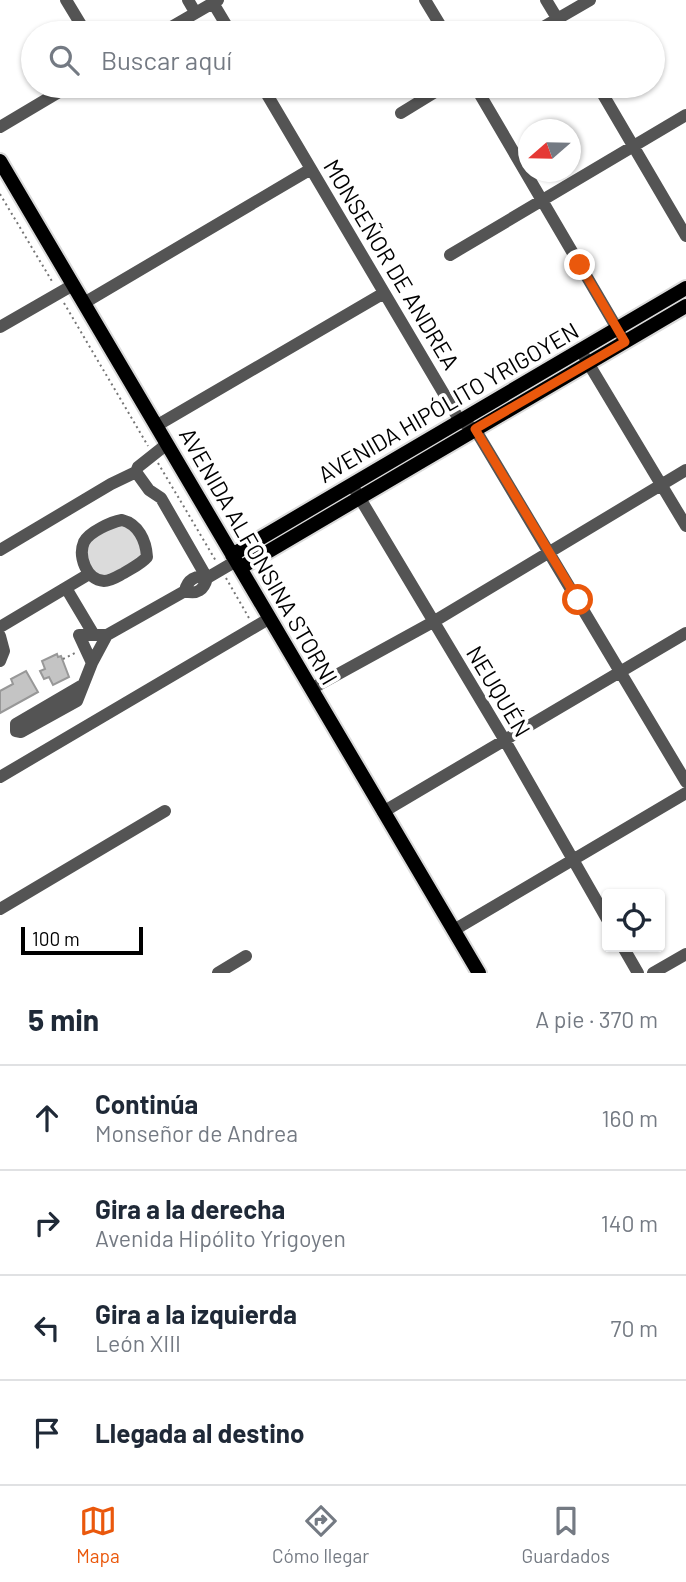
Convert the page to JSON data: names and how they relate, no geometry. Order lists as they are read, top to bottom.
{
  "streets": {
    "main road": ["AVENIDA HIPÓLITO YRIGOYEN", "AVENIDA ALFONSINA STORNI"],
    "street": ["MONSEÑOR DE ANDREA", "NEUQUÉN"]
  },
  "crossings": [
    ["MONSEÑOR DE ANDREA", "AVENIDA HIPÓLITO YRIGOYEN"],
    ["AVENIDA HIPÓLITO YRIGOYEN", "AVENIDA ALFONSINA STORNI"],
    ["AVENIDA HIPÓLITO YRIGOYEN", "NEUQUÉN"]
  ],
  "scale_bar": "100 m",
  "north": "left",
  "page": {
    "search": "Buscar aquí",
    "scale": "100 m",
    "heading": ["5 min", "A pie · 370 m"],
    "list": [
      ["Continúa", "Monseñor de Andrea", "160 m"],
      ["Gira a la derecha", "Avenida Hipólito Yrigoyen", "140 m"],
      ["Gira a la izquierda", "León XIII", "70 m"],
      "Llegada al destino"
    ],
    "nav": ["Mapa", "Cómo llegar", "Guardados"]
  }
}
